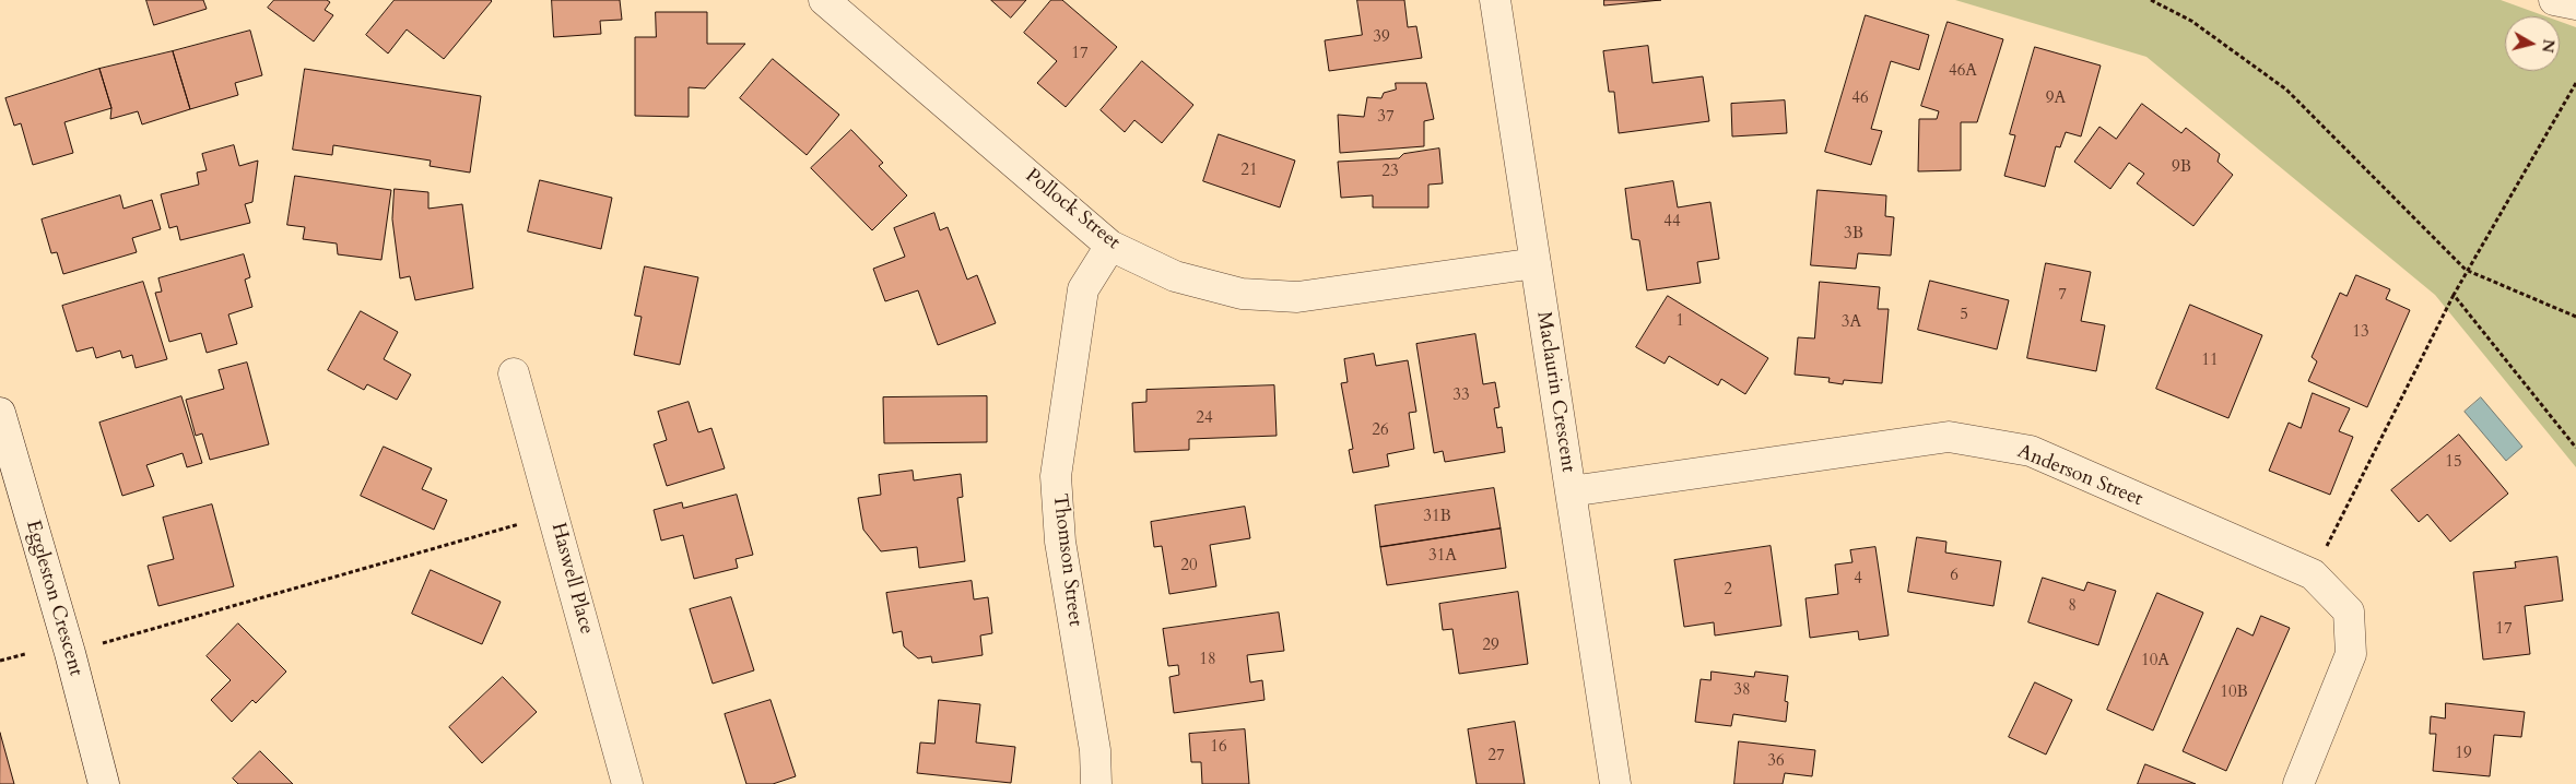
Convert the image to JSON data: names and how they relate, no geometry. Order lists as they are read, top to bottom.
{
  "streets": {
    "street": [
      "Pollock Street",
      "Maclaurin Crescent",
      "Anderson Street",
      "Thomson Street",
      "Haswell Place",
      "Eggleston Crescent"
    ]
  },
  "crossings": [
    ["Pollock Street", "Maclaurin Crescent"],
    ["Pollock Street", "Thomson Street"],
    ["Maclaurin Crescent", "Anderson Street"]
  ],
  "house_numbers": [
    "39",
    "17",
    "46A",
    "46",
    "9A",
    "37",
    "9B",
    "21",
    "23",
    "44",
    "3B",
    "7",
    "5",
    "1",
    "3A",
    "13",
    "11",
    "33",
    "24",
    "26",
    "15",
    "31B",
    "31A",
    "20",
    "6",
    "4",
    "2",
    "8",
    "17",
    "29",
    "18",
    "10A",
    "38",
    "10B",
    "16",
    "19",
    "27",
    "36"
  ],
  "north": "right"
}
